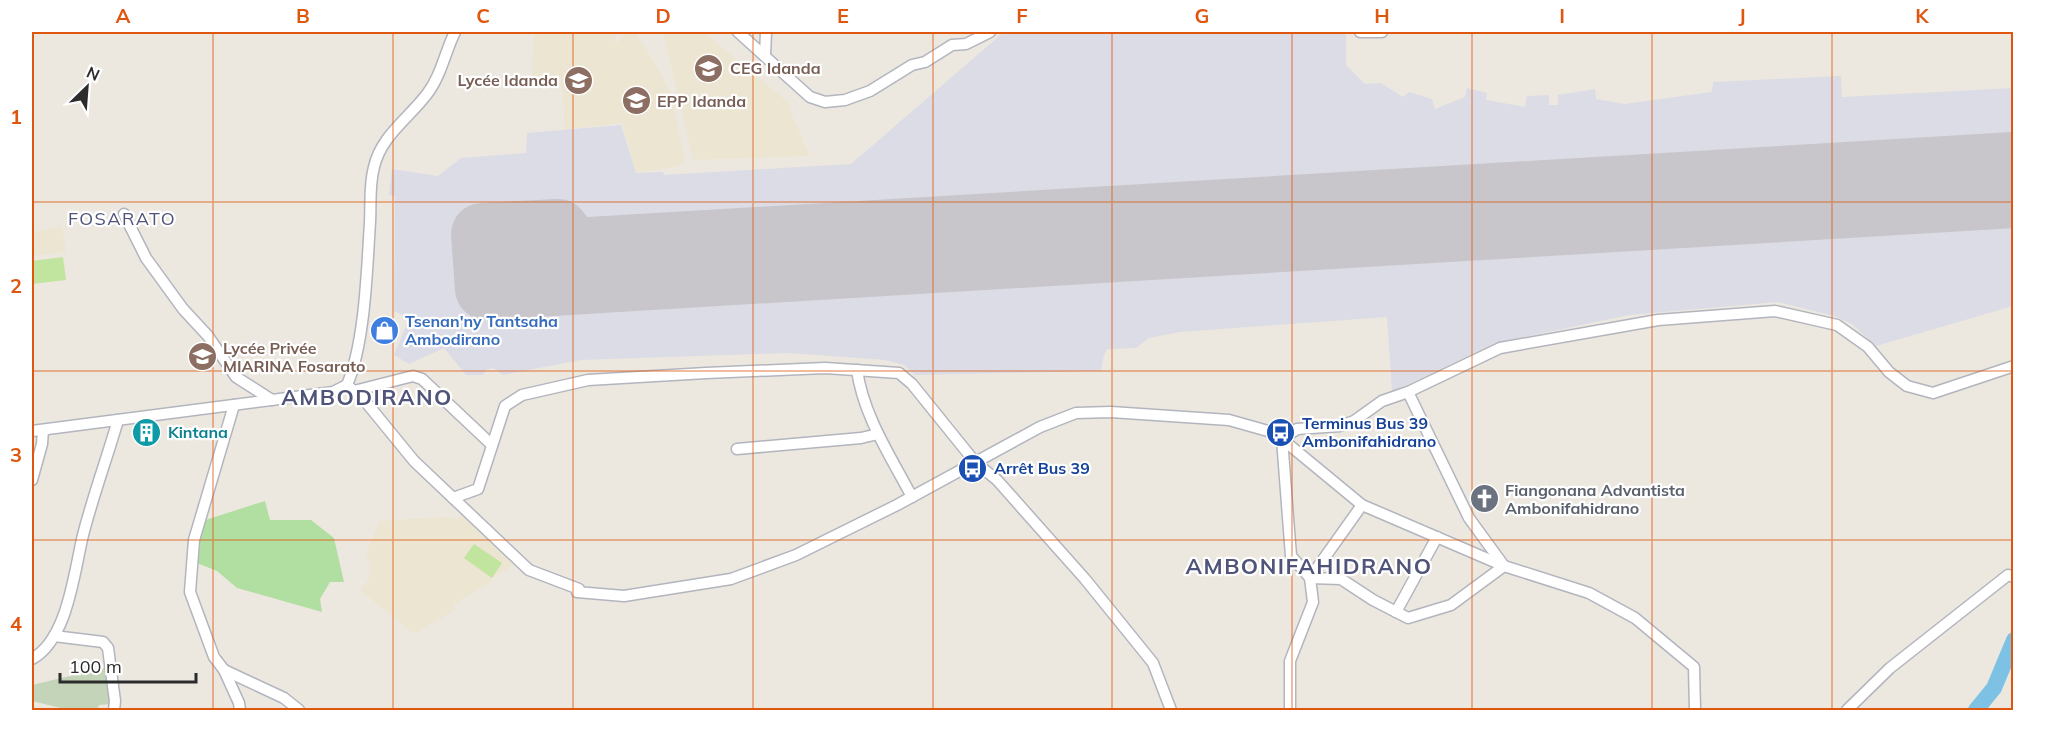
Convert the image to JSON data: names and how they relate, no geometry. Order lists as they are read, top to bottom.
{
  "districts": ["FOSARATO", "AMBODIRANO", "AMBONIFAHIDRANO"],
  "places": {
    "school or university": [
      "CEG Idanda",
      "Lycée Idanda",
      "EPP Idanda",
      "Lycée Privée MIARINA Fosarato"
    ],
    "shop": ["Tsenan'ny Tantsaha Ambodirano"],
    "building": ["Kintana"],
    "bus stop": ["Terminus Bus 39 Ambonifahidrano", "Arrêt Bus 39"],
    "church": ["Fiangonana Advantista Ambonifahidrano"]
  },
  "scale_bar": "100 m",
  "north": "top right",
  "grid": {
    "columns": [
      "A",
      "B",
      "C",
      "D",
      "E",
      "F",
      "G",
      "H",
      "I",
      "J",
      "K"
    ],
    "rows": [
      "1",
      "2",
      "3",
      "4"
    ]
  }
}
